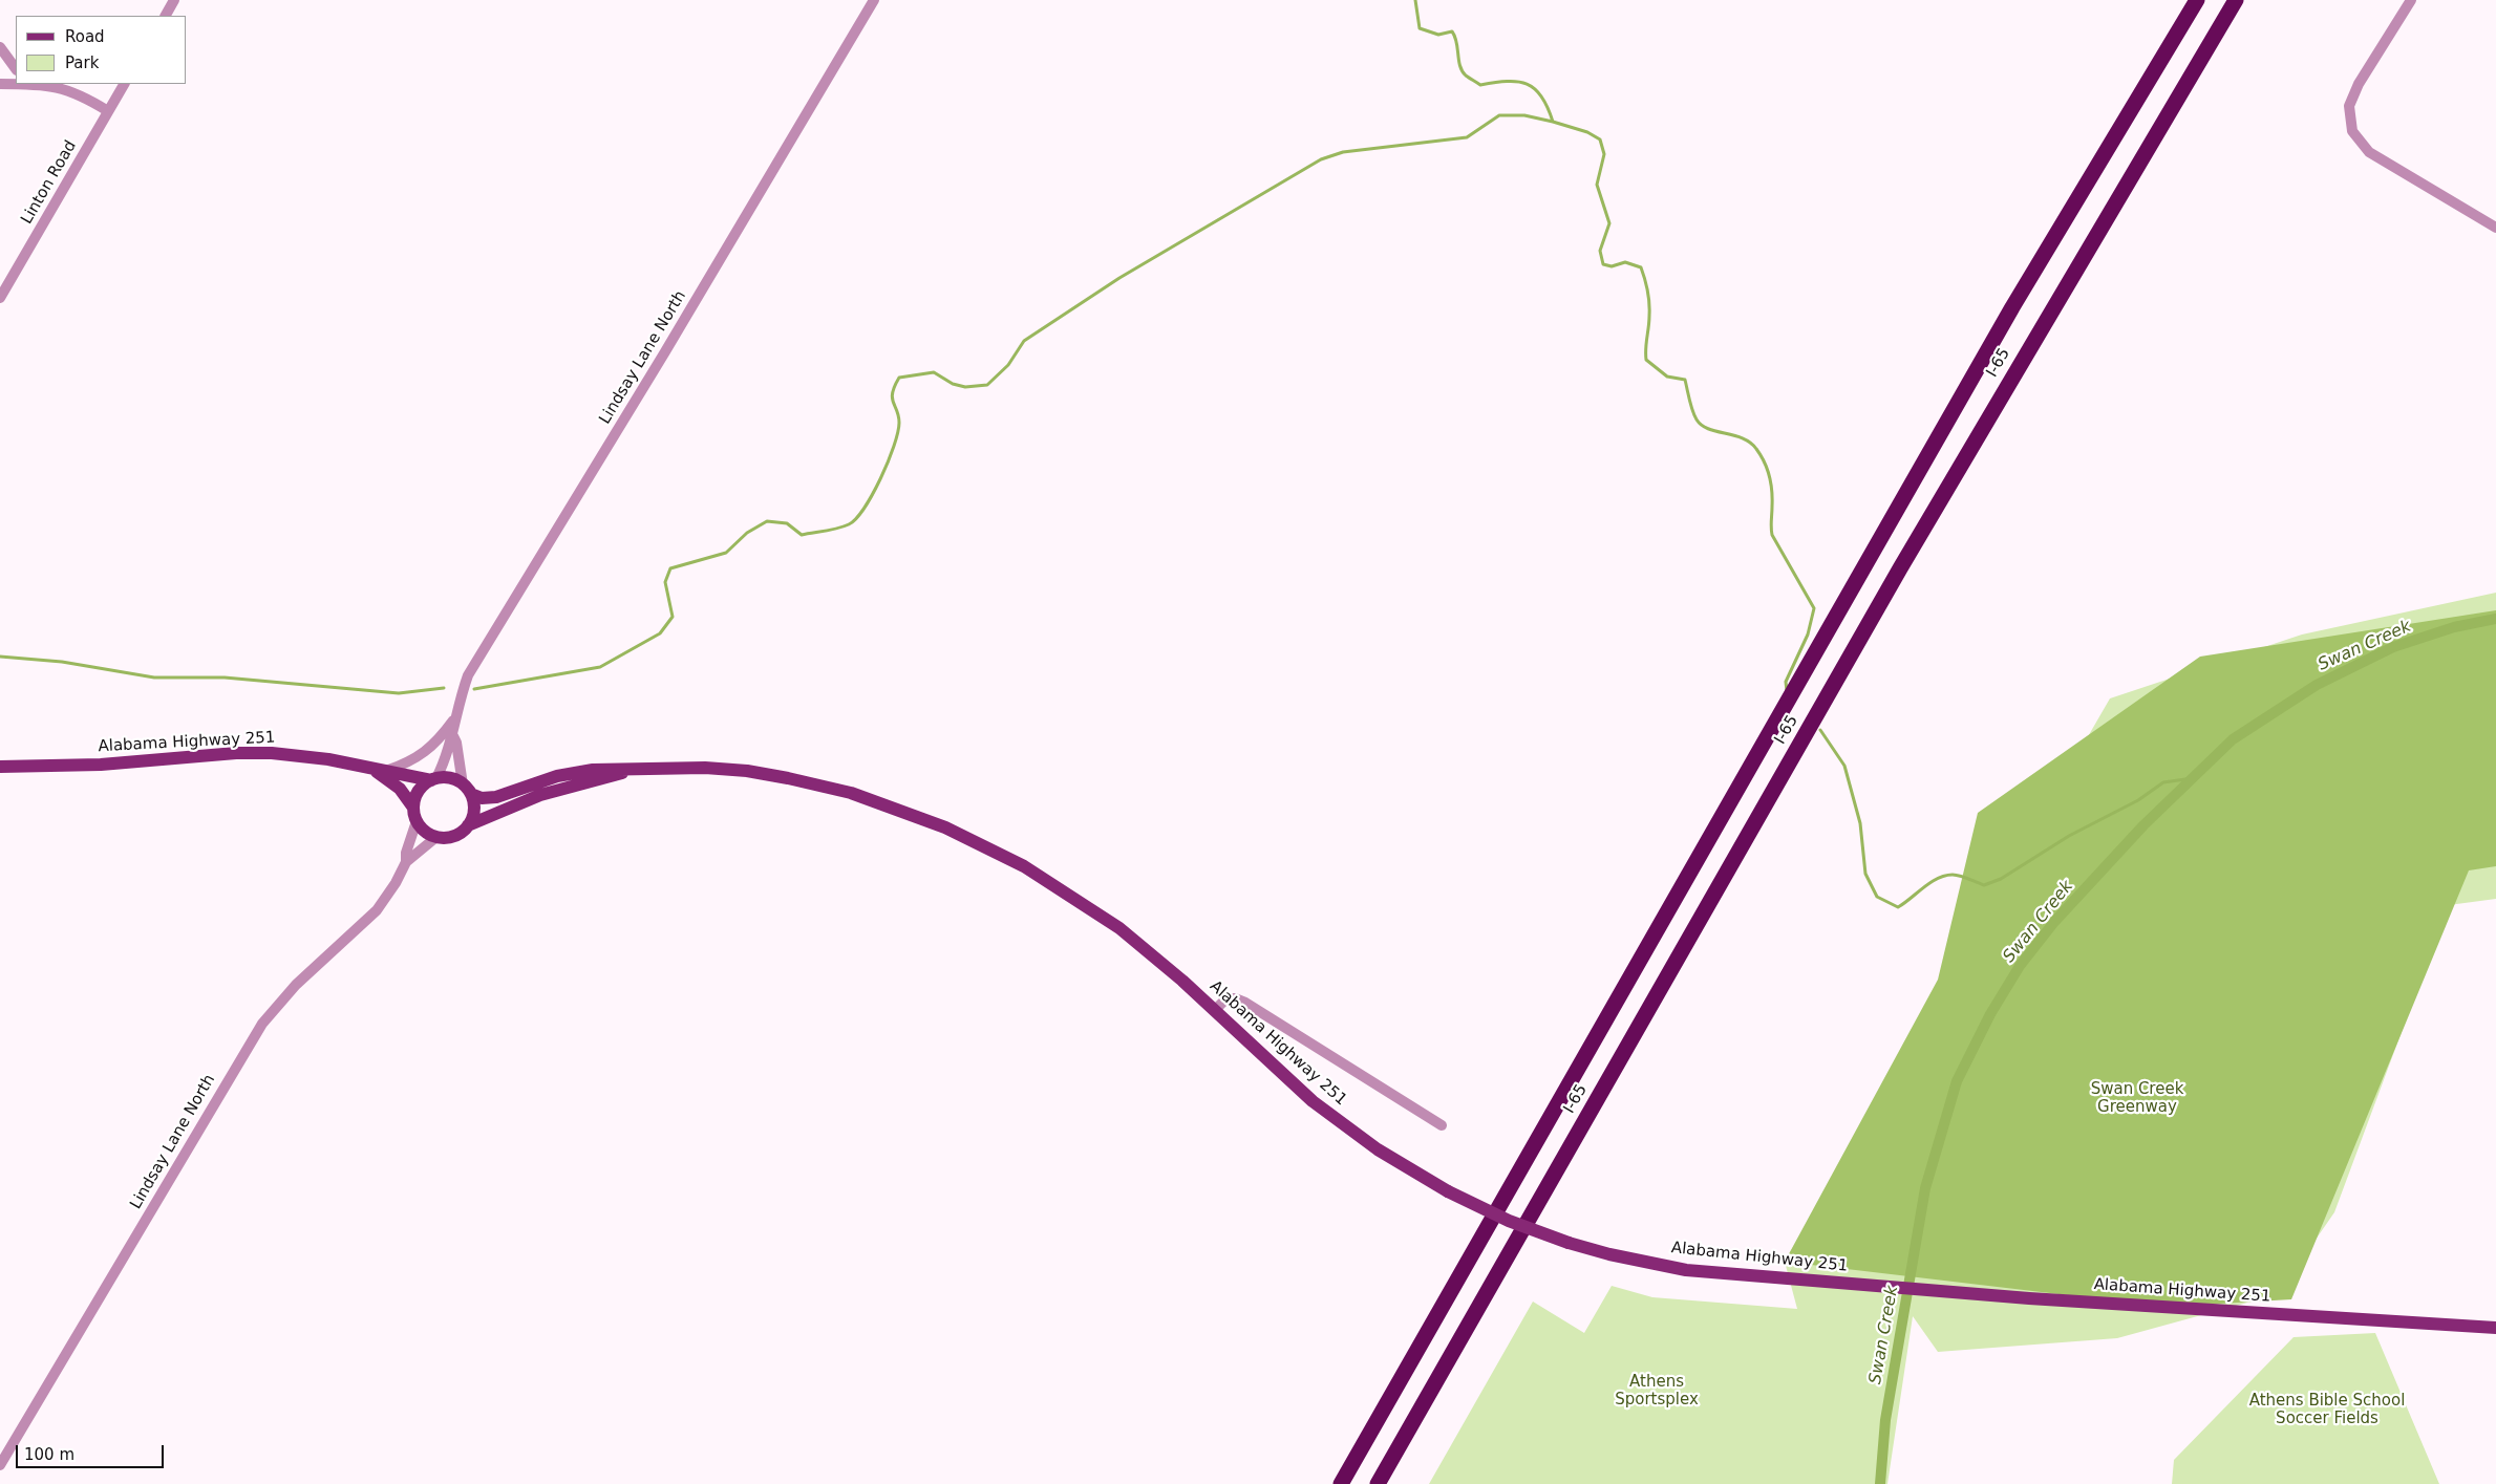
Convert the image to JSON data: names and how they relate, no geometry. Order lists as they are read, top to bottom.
{
  "streets": {
    "highway": ["I-65"],
    "main road": ["Alabama Highway 251"],
    "street": ["Linton Road", "Lindsay Lane North"]
  },
  "crossings": [
    ["Lindsay Lane North", "Alabama Highway 251"]
  ],
  "water": ["Swan Creek"],
  "parks": ["Swan Creek Greenway", "Athens Sportsplex", "Athens Bible School Soccer Fields"],
  "legend": ["Road", "Park"],
  "scale_bar": "100 m"
}
